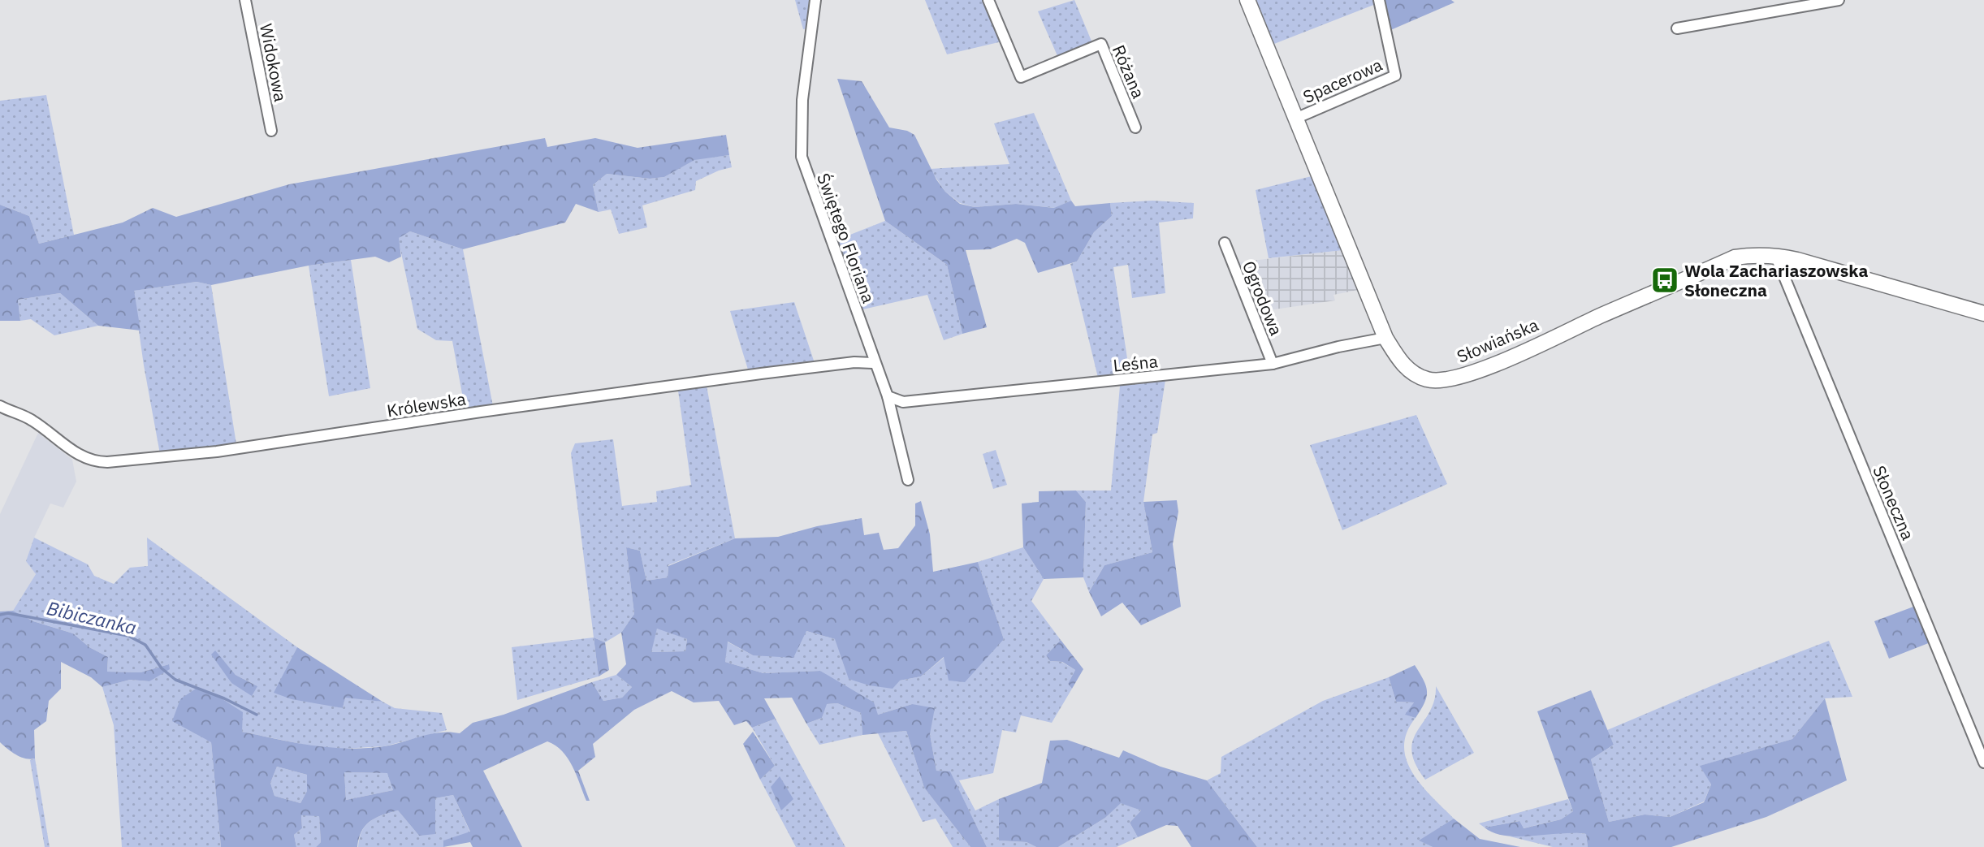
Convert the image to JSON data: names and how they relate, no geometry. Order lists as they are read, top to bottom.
{
  "streets": {
    "street": [
      "Widokowa",
      "Różana",
      "Spacerowa",
      "Świętego Floriana",
      "Ogrodowa",
      "Słowiańska",
      "Leśna",
      "Królewska",
      "Słoneczna"
    ]
  },
  "crossings": [
    ["Spacerowa", "Słowiańska"],
    ["Świętego Floriana", "Leśna"],
    ["Świętego Floriana", "Królewska"],
    ["Ogrodowa", "Leśna"],
    ["Słowiańska", "Leśna"],
    ["Słowiańska", "Słoneczna"]
  ],
  "water": ["Bibiczanka"],
  "places": {
    "bus stop": ["Wola Zachariaszowska Słoneczna"]
  }
}
